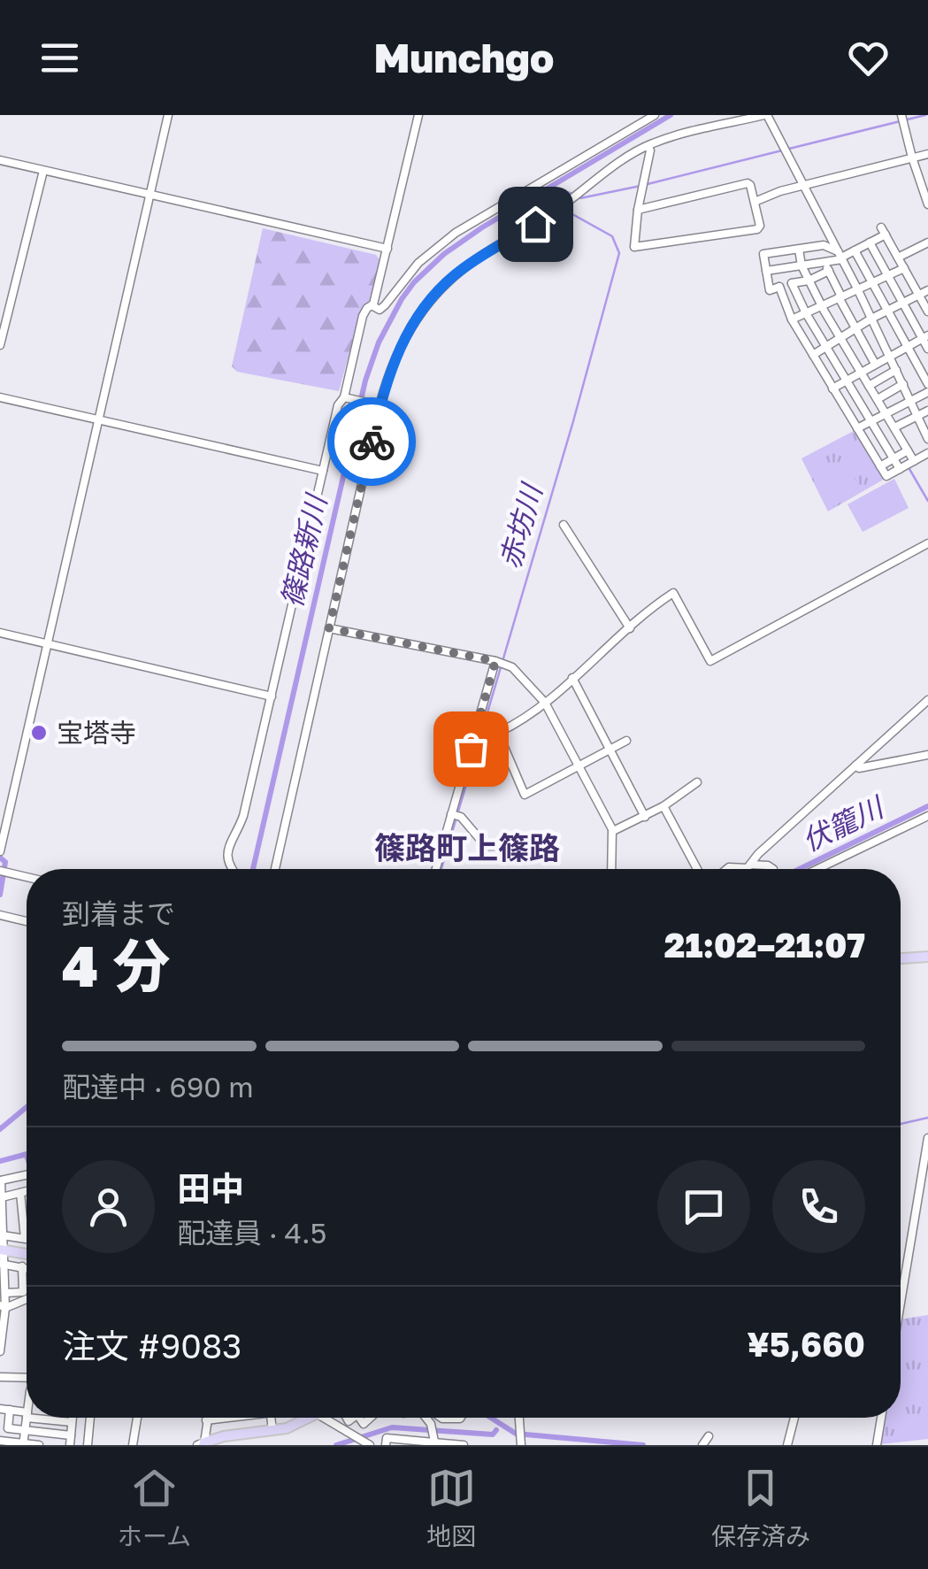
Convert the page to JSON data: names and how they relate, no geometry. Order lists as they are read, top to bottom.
{
  "districts": ["篠路町上篠路"],
  "water": ["赤坊川", "篠路新川", "伏籠川"],
  "places": ["宝塔寺"],
  "page": {
    "header": "Munchgo",
    "heading": ["4 分", "到着まで", "21:02–21:07"],
    "panel": [
      "田中",
      "配達員 · 4.5",
      "注文 #9083",
      "¥5,660"
    ],
    "bar": "配達中 · 690 m",
    "tabs": ["ホーム", "地図", "保存済み"]
  }
}
